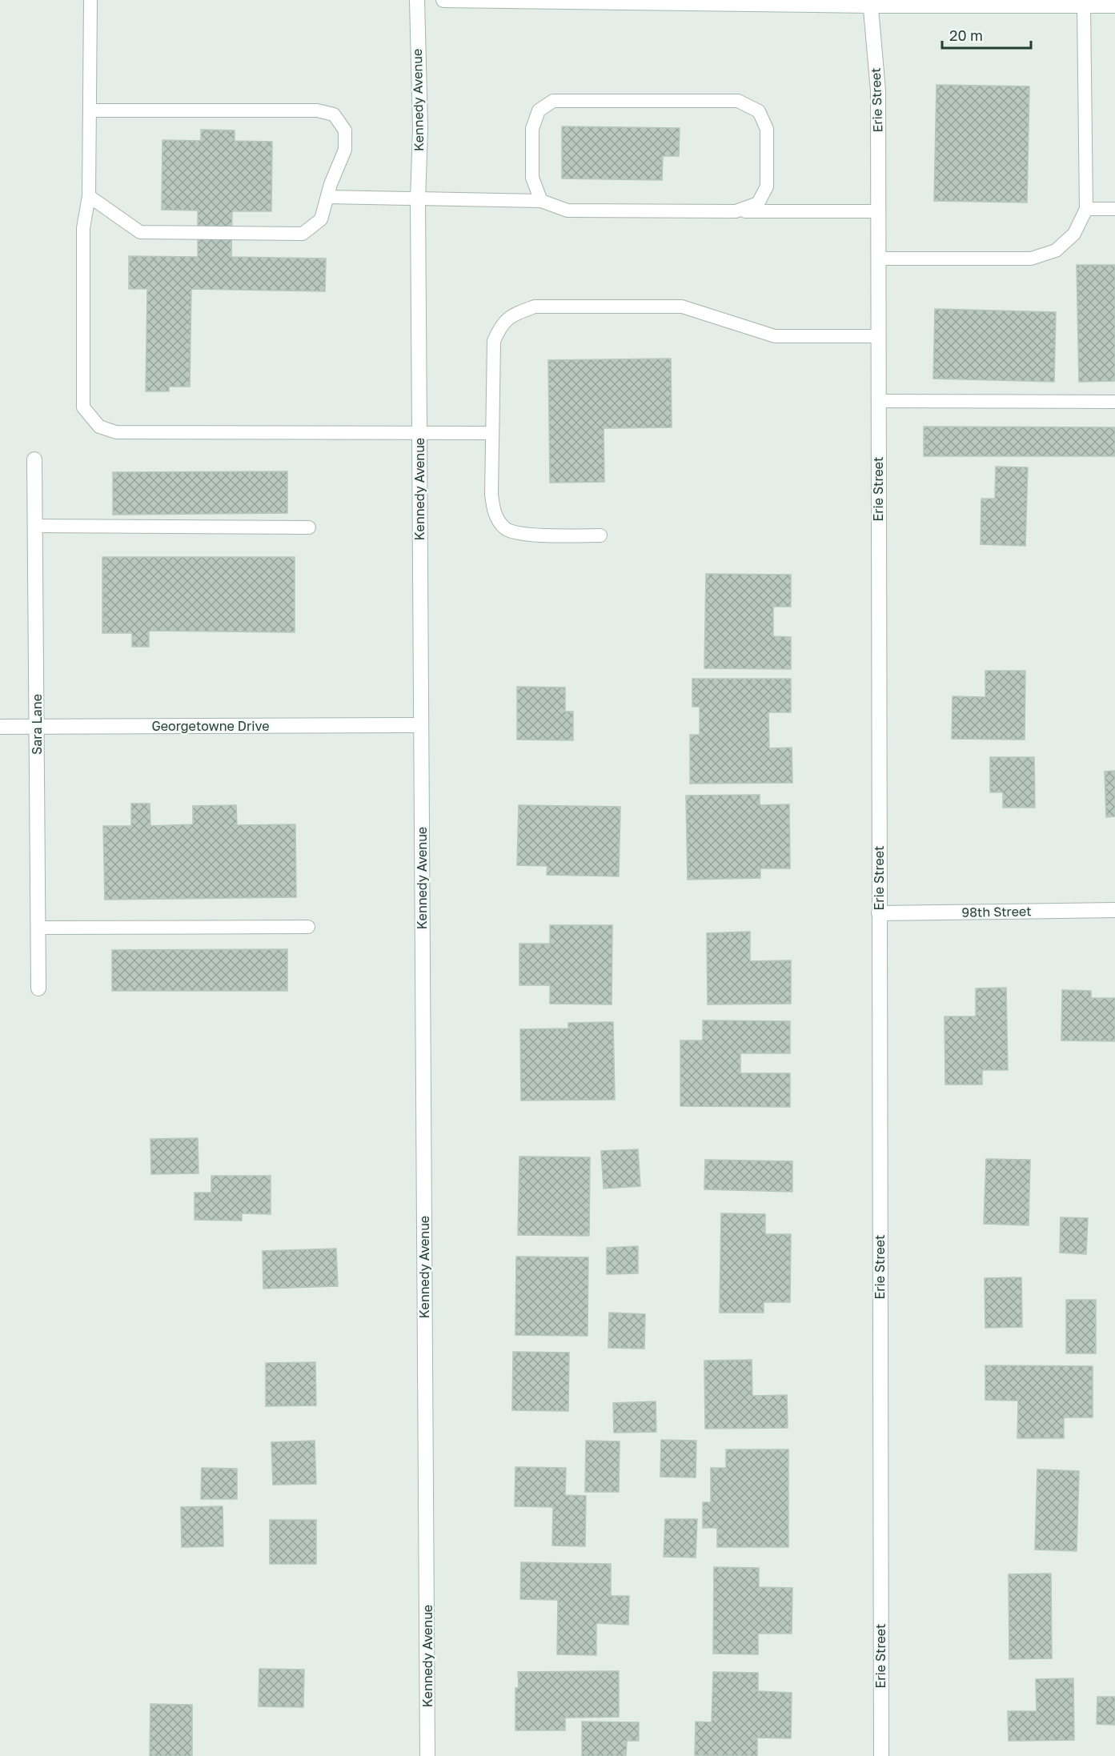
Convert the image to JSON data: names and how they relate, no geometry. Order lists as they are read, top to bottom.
{
  "streets": {
    "street": [
      "Kennedy Avenue",
      "Erie Street",
      "Sara Lane",
      "Georgetowne Drive",
      "98th Street"
    ]
  },
  "crossings": [
    ["Kennedy Avenue", "Georgetowne Drive"],
    ["Erie Street", "98th Street"],
    ["Sara Lane", "Georgetowne Drive"]
  ],
  "scale_bar": "20 m"
}
